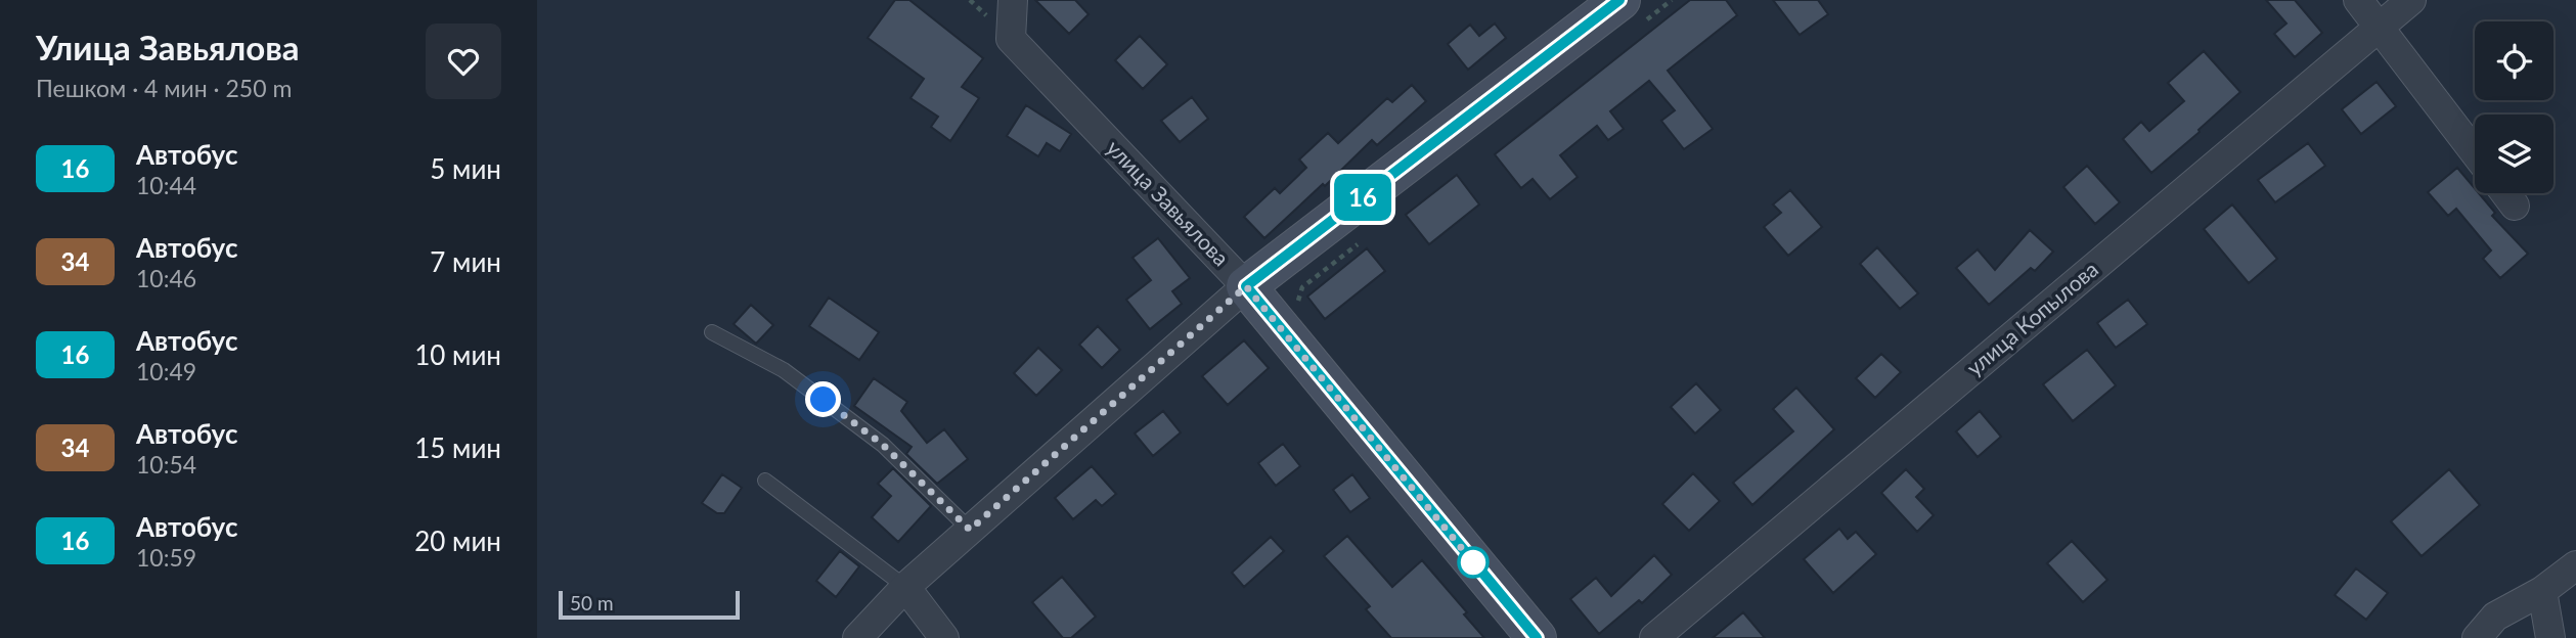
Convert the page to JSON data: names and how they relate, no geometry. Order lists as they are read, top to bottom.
{
  "streets": {
    "main road": ["улица Завьялова"],
    "street": ["улица Копылова"]
  },
  "lines": ["bus line 16"],
  "scale_bar": "50 m",
  "page": {
    "heading": ["Улица Завьялова", "Пешком · 4 мин · 250 m"],
    "on_map": "16",
    "list": [
      {
        "mark": "16",
        "name": "Автобус",
        "note": "10:44",
        "value": "5 мин"
      },
      {
        "mark": "34",
        "name": "Автобус",
        "note": "10:46",
        "value": "7 мин"
      },
      {
        "mark": "16",
        "name": "Автобус",
        "note": "10:49",
        "value": "10 мин"
      },
      {
        "mark": "34",
        "name": "Автобус",
        "note": "10:54",
        "value": "15 мин"
      },
      {
        "mark": "16",
        "name": "Автобус",
        "note": "10:59",
        "value": "20 мин"
      }
    ],
    "scale": "50 m"
  }
}
